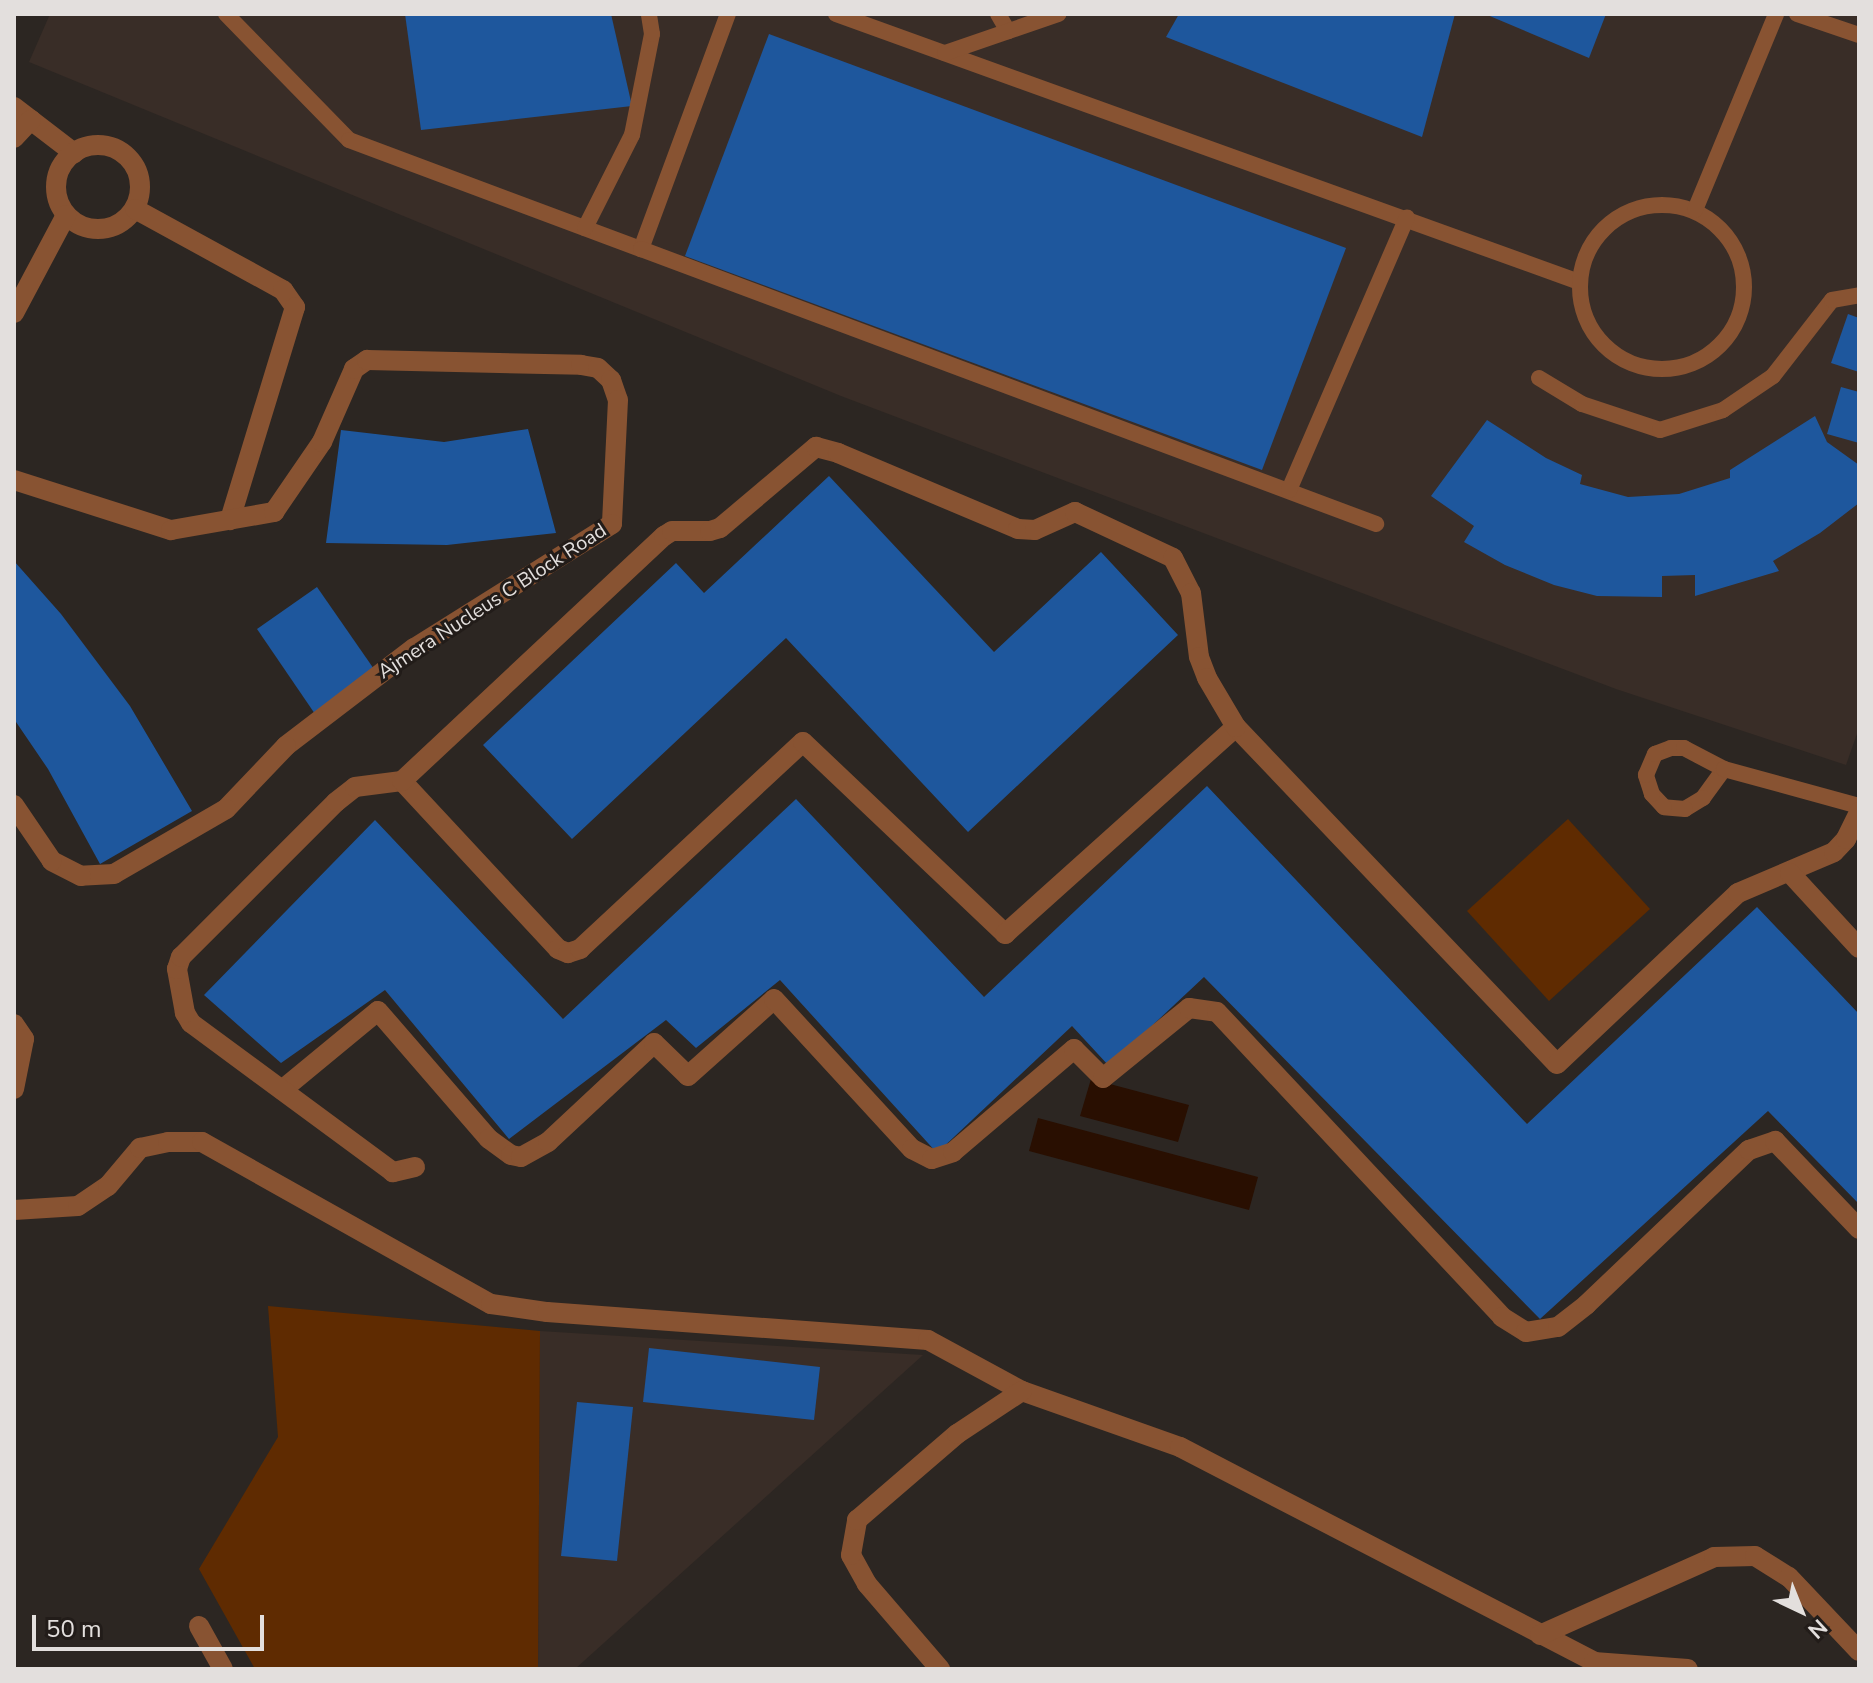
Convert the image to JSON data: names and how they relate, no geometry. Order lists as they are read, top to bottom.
{
  "streets": {
    "street": ["Ajmera Nucleus C Block Road"]
  },
  "scale_bar": "50 m",
  "north": "bottom right"
}
